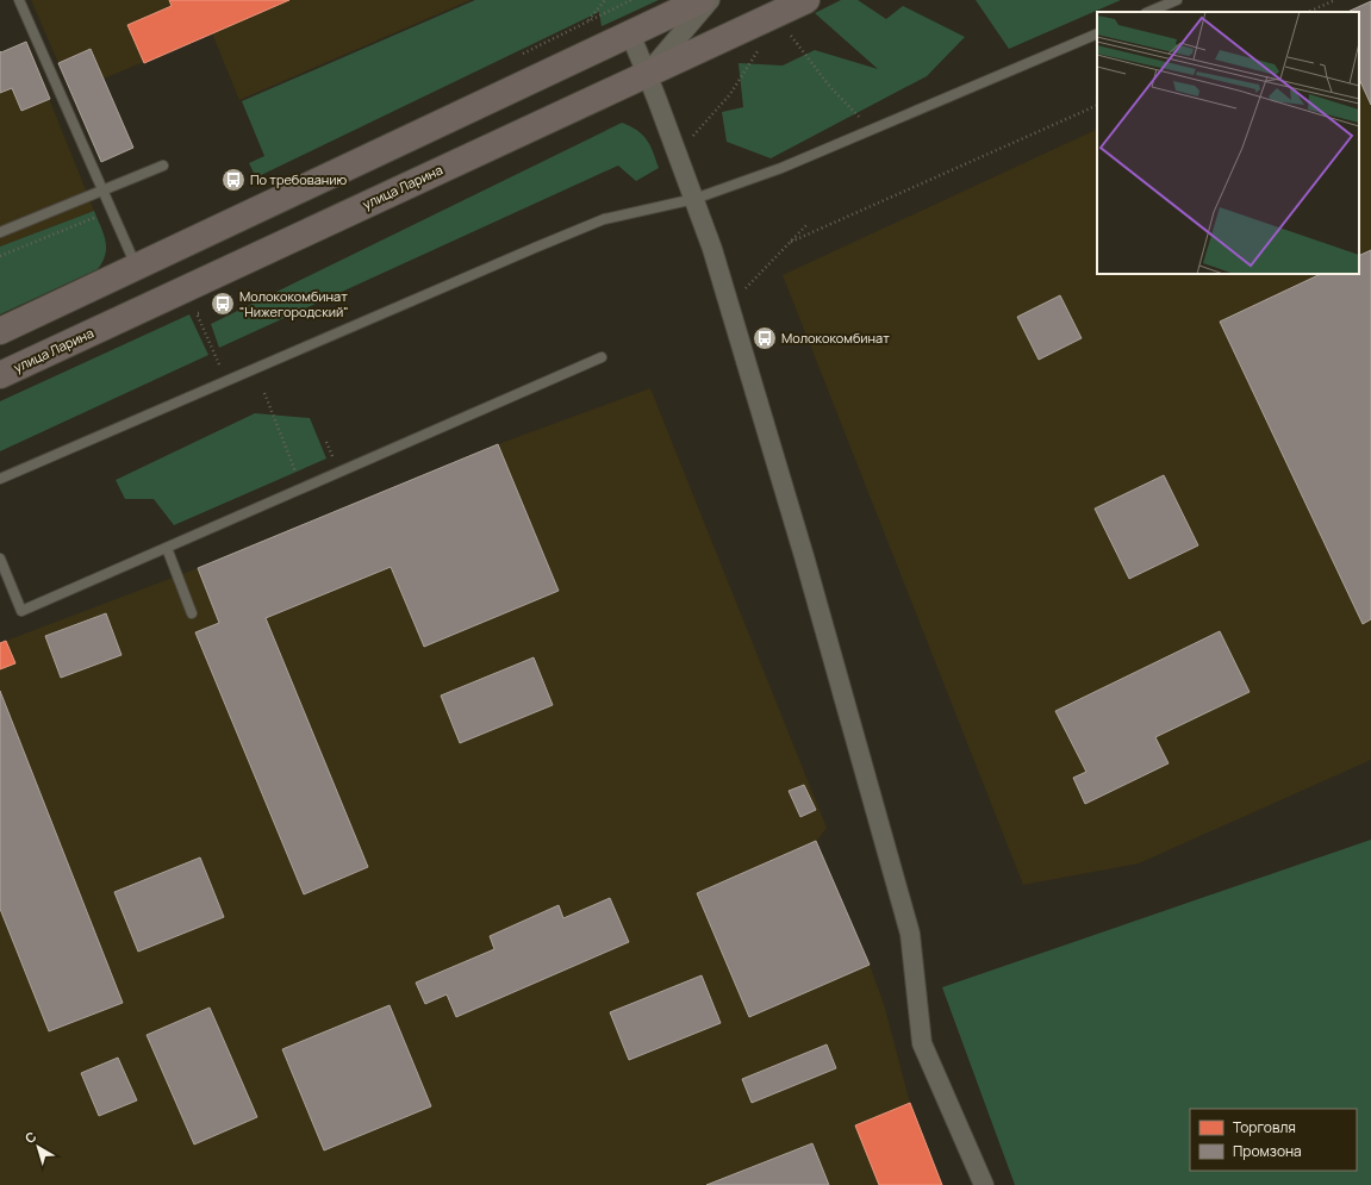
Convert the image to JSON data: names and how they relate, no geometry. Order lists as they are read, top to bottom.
{
  "streets": {
    "main road": ["улица Ларина"]
  },
  "places": {
    "bus stop": ["По требованию", "Молококомбинат \"Нижегородский\"", "Молококомбинат"]
  },
  "legend": ["Торговля", "Промзона"],
  "north": "top left"
}
